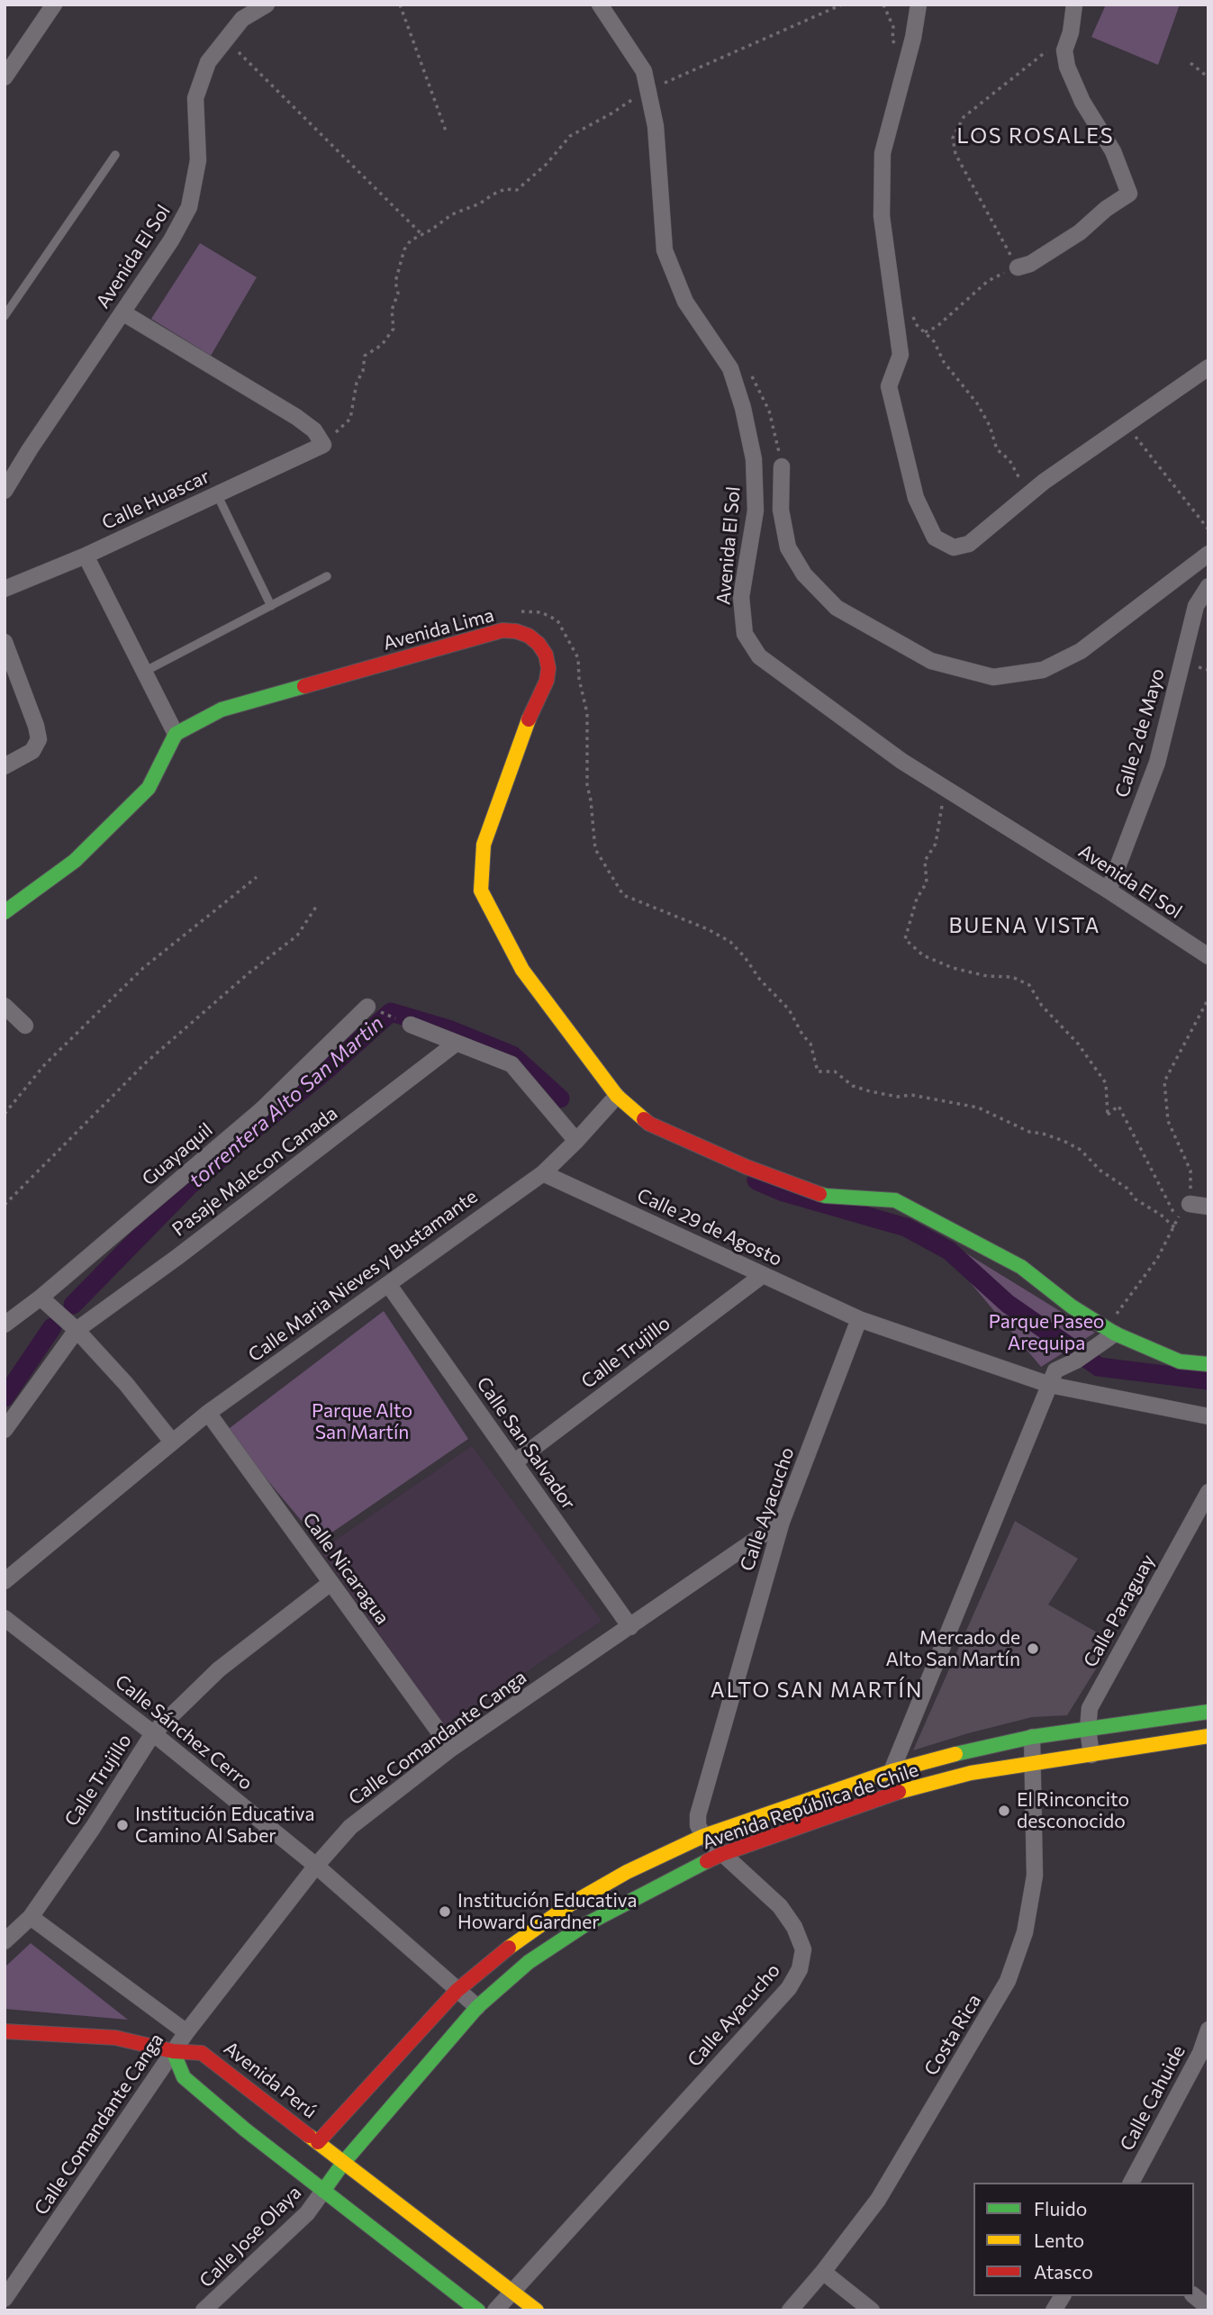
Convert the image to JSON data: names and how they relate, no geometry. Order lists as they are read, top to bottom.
{
  "streets": {
    "street": [
      "Avenida El Sol",
      "Calle Huascar",
      "Avenida Lima",
      "Calle 2 de Mayo",
      "Guayaquil",
      "Pasaje Malecon Canada",
      "Calle 29 de Agosto",
      "Calle Maria Nieves y Bustamante",
      "Calle Trujillo",
      "Calle San Salvador",
      "Calle Ayacucho",
      "Calle Nicaragua",
      "Calle Paraguay",
      "Calle Sánchez Cerro",
      "Calle Comandante Canga",
      "Avenida República de Chile",
      "Costa Rica",
      "Avenida Perú",
      "Calle Cahuide",
      "Calle Jose Olaya"
    ]
  },
  "crossings": [
    ["Avenida El Sol", "Calle 2 de Mayo"],
    ["Avenida Lima", "Calle Maria Nieves y Bustamante"],
    ["Calle 29 de Agosto", "Calle Maria Nieves y Bustamante"],
    ["Calle 29 de Agosto", "Calle Trujillo"],
    ["Calle 29 de Agosto", "Calle Ayacucho"],
    ["Calle Maria Nieves y Bustamante", "Calle San Salvador"],
    ["Calle Maria Nieves y Bustamante", "Calle Nicaragua"],
    ["Calle Trujillo", "Calle San Salvador"],
    ["Calle Trujillo", "Calle Nicaragua"],
    ["Calle Trujillo", "Calle Sánchez Cerro"],
    ["Calle San Salvador", "Calle Comandante Canga"],
    ["Calle Ayacucho", "Calle Comandante Canga"],
    ["Calle Ayacucho", "Avenida República de Chile"],
    ["Calle Ayacucho", "Avenida Perú"],
    ["Calle Nicaragua", "Calle Comandante Canga"],
    ["Calle Paraguay", "Avenida República de Chile"],
    ["Calle Sánchez Cerro", "Calle Comandante Canga"],
    ["Calle Sánchez Cerro", "Avenida República de Chile"],
    ["Calle Comandante Canga", "Avenida Perú"],
    ["Avenida República de Chile", "Costa Rica"],
    ["Avenida República de Chile", "Avenida Perú"],
    ["Avenida República de Chile", "Calle Jose Olaya"],
    ["Avenida Perú", "Calle Jose Olaya"]
  ],
  "districts": ["LOS ROSALES", "BUENA VISTA", "ALTO SAN MARTÍN"],
  "water": ["torrentera Alto San Martin"],
  "parks": ["Parque Paseo Arequipa", "Parque Alto San Martín"],
  "places": [
    "Mercado de Alto San Martín",
    "El Rinconcito desconocido",
    "Institución Educativa Camino Al Saber",
    "Institución Educativa Howard Gardner"
  ],
  "legend": ["Fluido", "Lento", "Atasco"]
}
